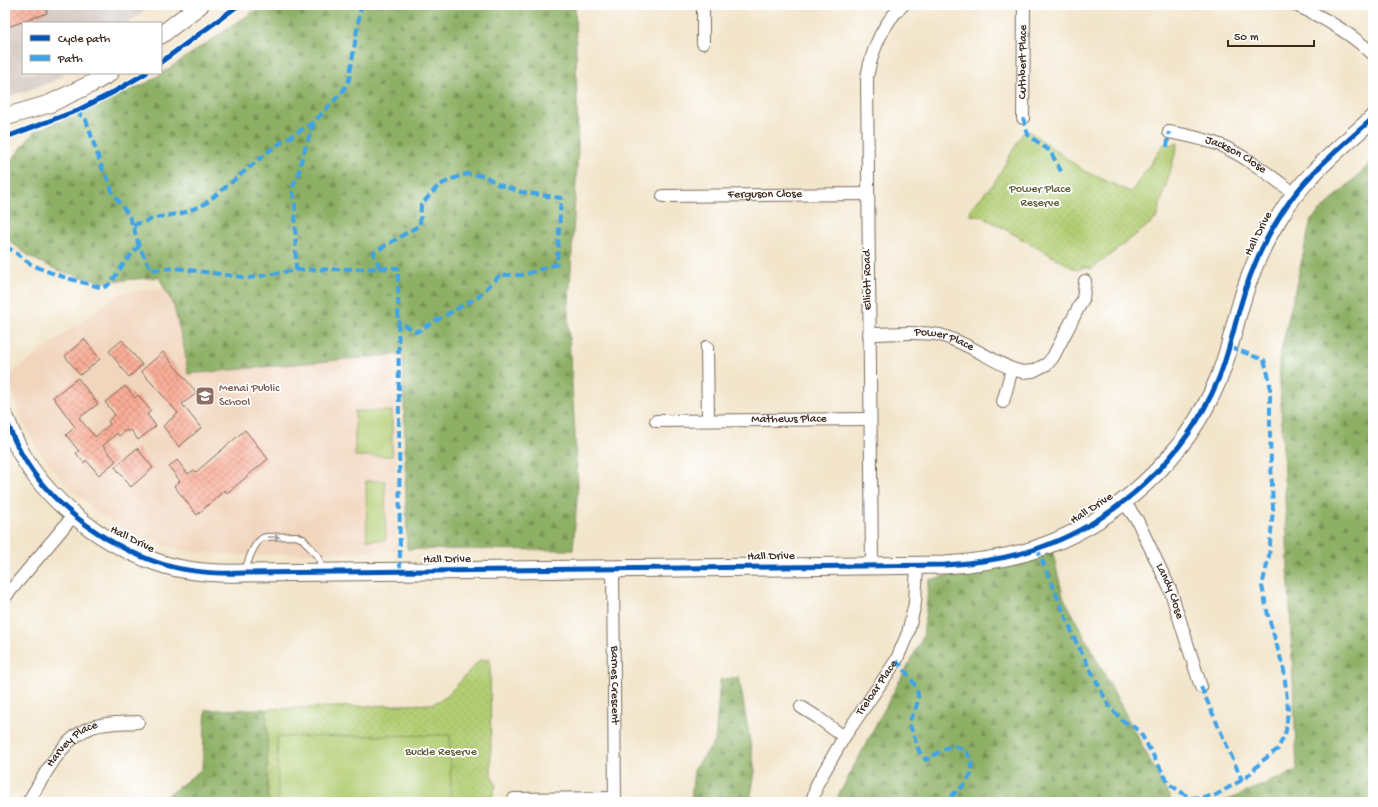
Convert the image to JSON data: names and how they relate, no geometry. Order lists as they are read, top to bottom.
{
  "streets": {
    "street": [
      "Cuthbert Place",
      "Jackson Close",
      "Ferguson Close",
      "Hall Drive",
      "Elliott Road",
      "Power Place",
      "Mathews Place",
      "Landy Close",
      "Barnes Crescent",
      "Treloar Place",
      "Harvey Place"
    ]
  },
  "crossings": [
    ["Jackson Close", "Hall Drive"],
    ["Ferguson Close", "Elliott Road"],
    ["Hall Drive", "Elliott Road"],
    ["Hall Drive", "Landy Close"],
    ["Hall Drive", "Barnes Crescent"],
    ["Hall Drive", "Treloar Place"],
    ["Elliott Road", "Power Place"],
    ["Elliott Road", "Mathews Place"]
  ],
  "parks": ["Power Place Reserve", "Buckle Reserve"],
  "places": {
    "school or university": ["Menai Public School"]
  },
  "legend": ["Cycle path", "Path"],
  "scale_bar": "50 m"
}
